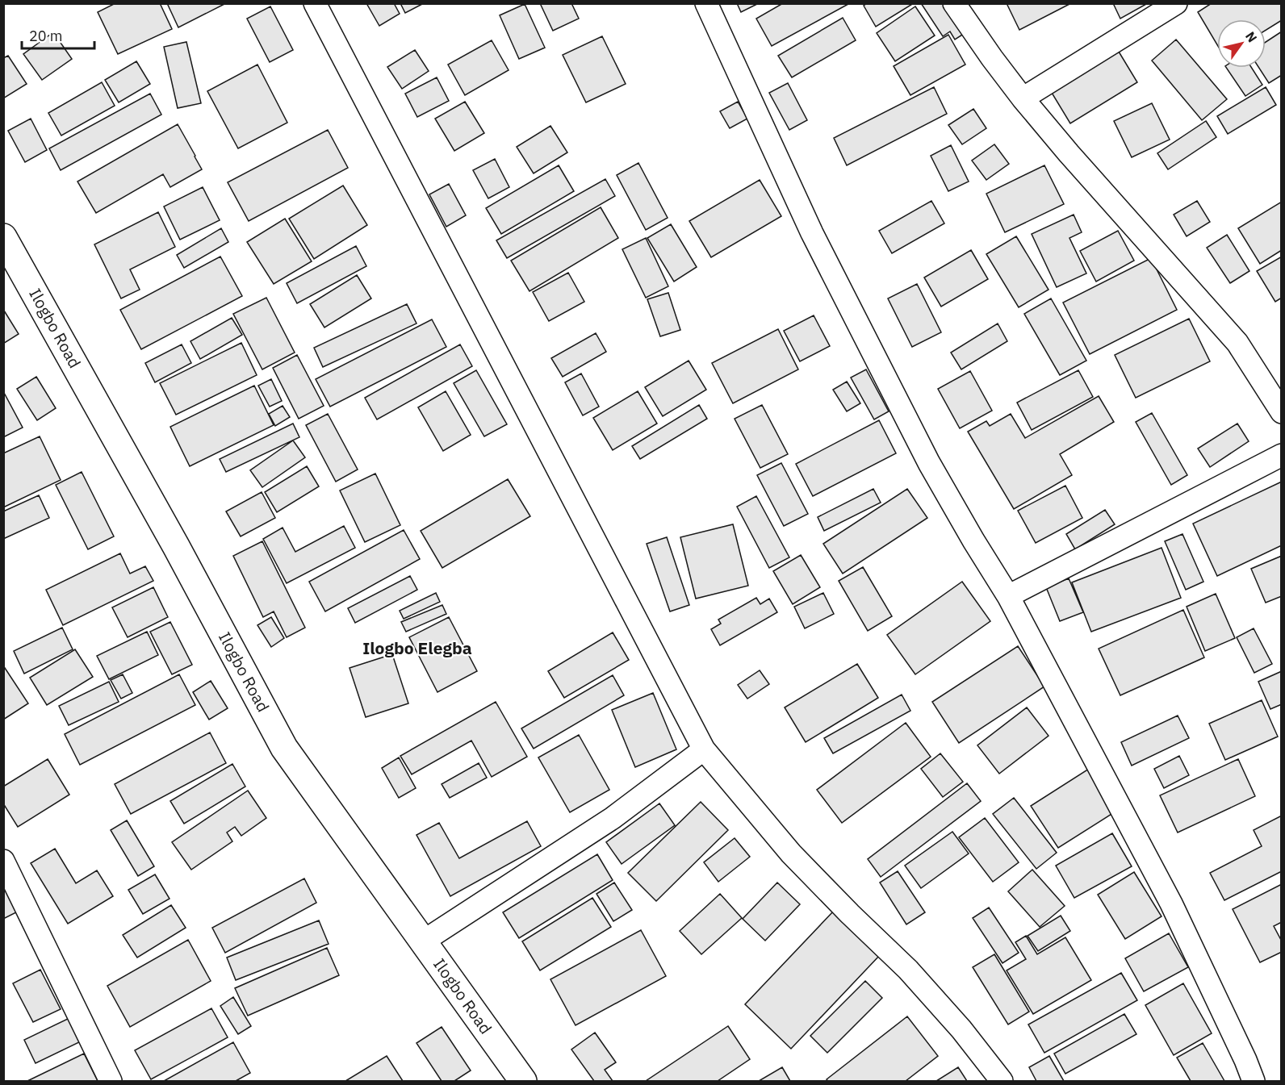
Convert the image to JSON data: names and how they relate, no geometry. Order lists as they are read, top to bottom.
{
  "streets": {
    "main road": ["Ilogbo Road"]
  },
  "districts": ["Ilogbo Elegba"],
  "scale_bar": "20 m",
  "north": "top right"
}
